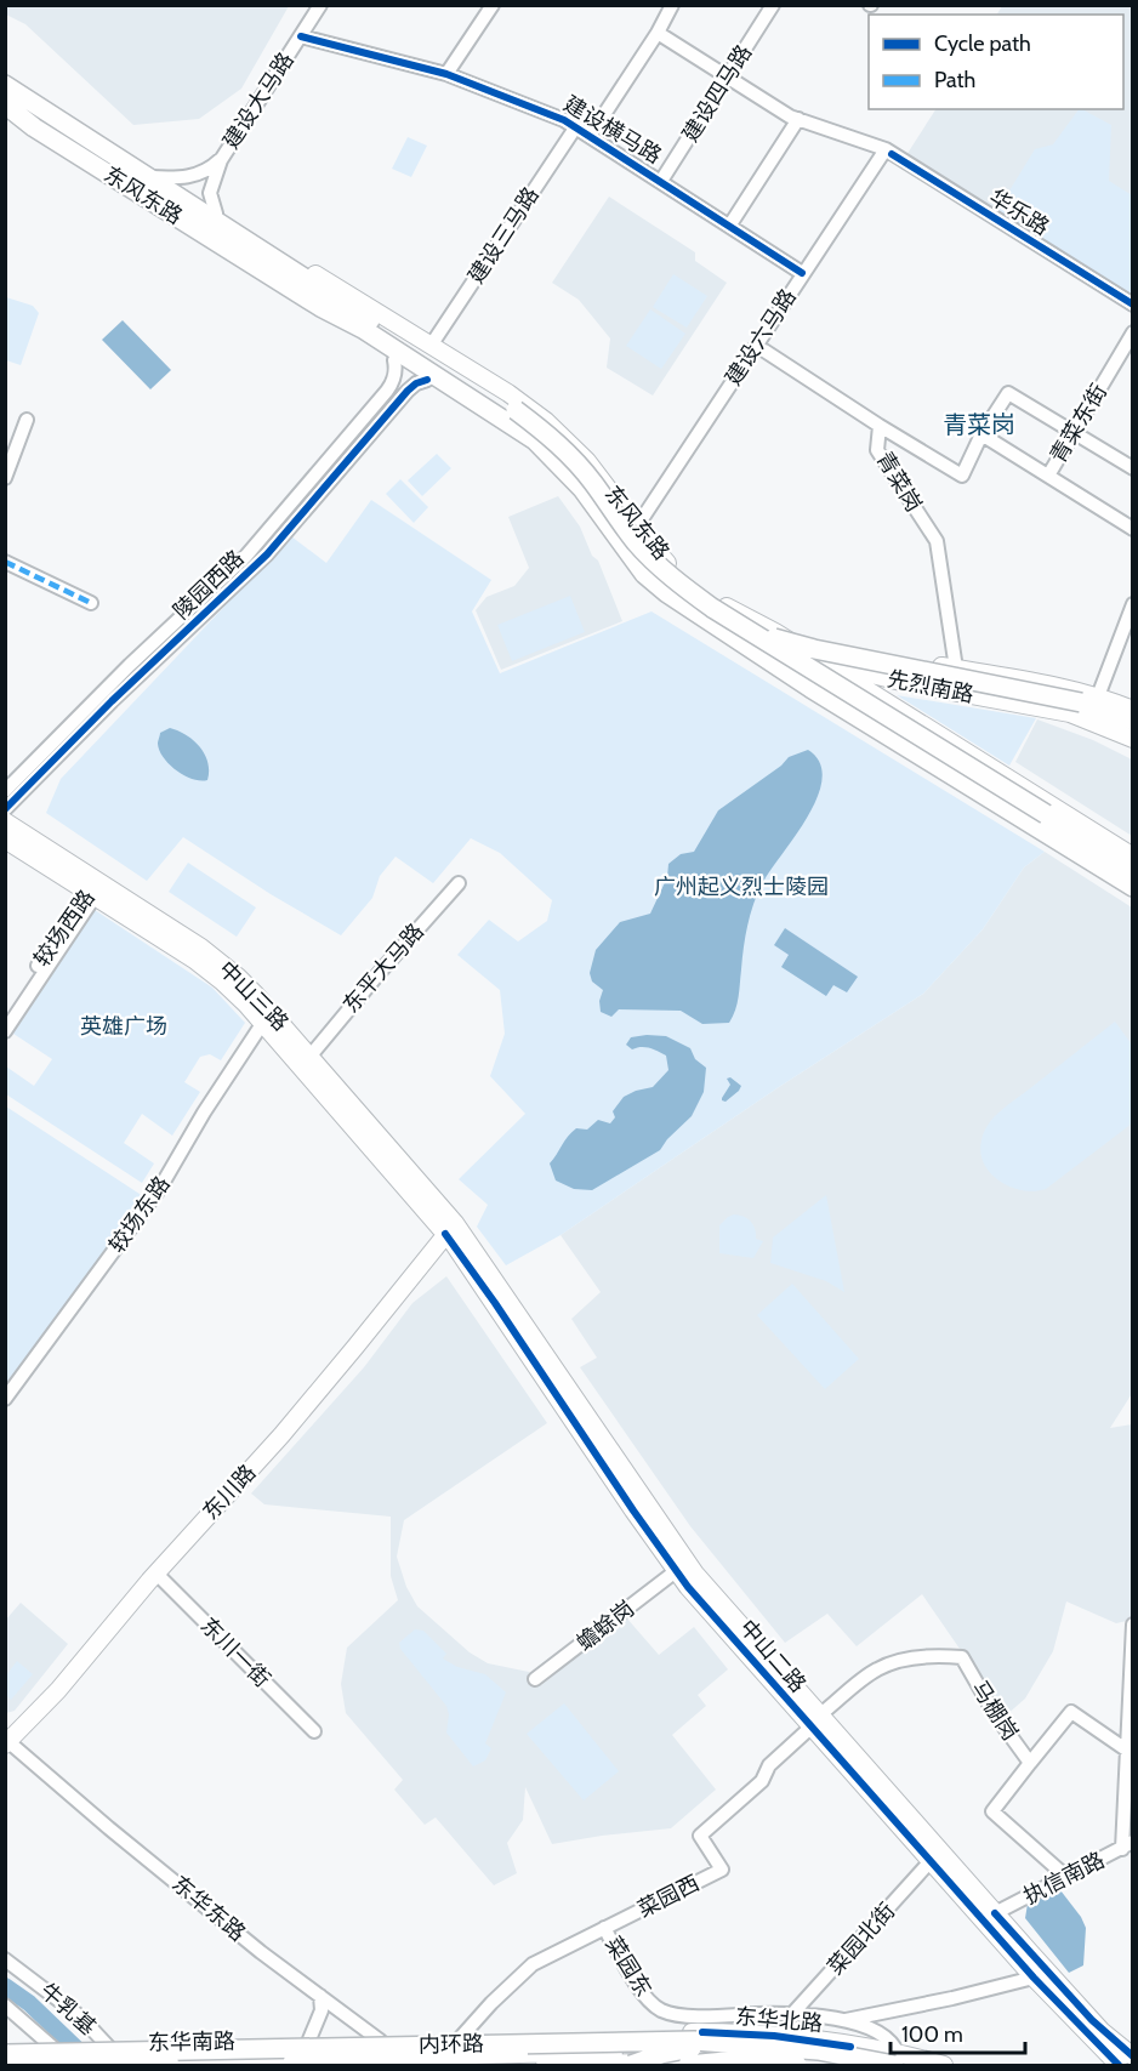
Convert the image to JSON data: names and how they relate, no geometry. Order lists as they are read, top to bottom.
{
  "streets": {
    "highway": ["东风东路", "内环路"],
    "main road": [
      "先烈南路",
      "中山三路",
      "东川路",
      "中山二路",
      "东华北路",
      "东华南路"
    ],
    "street": [
      "建设四马路",
      "建设大马路",
      "建设横马路",
      "华乐路",
      "建设三马路",
      "建设六马路",
      "青菜东街",
      "青菜岗",
      "陵园西路",
      "较场西路",
      "东平大马路",
      "较场东路",
      "蟾蜍岗",
      "东川一街",
      "马棚岗",
      "执信南路",
      "菜园西",
      "东华东路",
      "菜园北街",
      "菜园东",
      "牛乳基"
    ]
  },
  "crossings": [
    ["建设四马路", "建设横马路"],
    ["建设四马路", "华乐路"],
    ["建设大马路", "建设横马路"],
    ["建设横马路", "建设三马路"],
    ["建设横马路", "建设六马路"],
    ["东风东路", "建设三马路"],
    ["东风东路", "建设六马路"],
    ["东风东路", "陵园西路"],
    ["东风东路", "先烈南路"],
    ["华乐路", "建设六马路"],
    ["青菜岗", "先烈南路"],
    ["较场西路", "中山三路"],
    ["东平大马路", "中山三路"],
    ["中山三路", "较场东路"],
    ["中山三路", "东川路"],
    ["中山三路", "中山二路"],
    ["东川路", "东川一街"],
    ["东川路", "中山二路"],
    ["东川路", "东华东路"],
    ["蟾蜍岗", "中山二路"],
    ["中山二路", "马棚岗"],
    ["中山二路", "执信南路"],
    ["中山二路", "菜园西"],
    ["中山二路", "菜园北街"],
    ["马棚岗", "执信南路"],
    ["马棚岗", "菜园西"],
    ["菜园西", "菜园东"],
    ["菜园西", "东华北路"],
    ["东华东路", "东华北路"],
    ["东华东路", "东华南路"],
    ["菜园北街", "菜园东"],
    ["菜园东", "东华北路"],
    ["菜园东", "内环路"],
    ["牛乳基", "东华南路"],
    ["东华北路", "东华南路"],
    ["东华北路", "内环路"],
    ["东华南路", "内环路"]
  ],
  "districts": ["青菜岗"],
  "parks": ["广州起义烈士陵园", "英雄广场"],
  "legend": ["Cycle path", "Path"],
  "scale_bar": "100 m"
}
